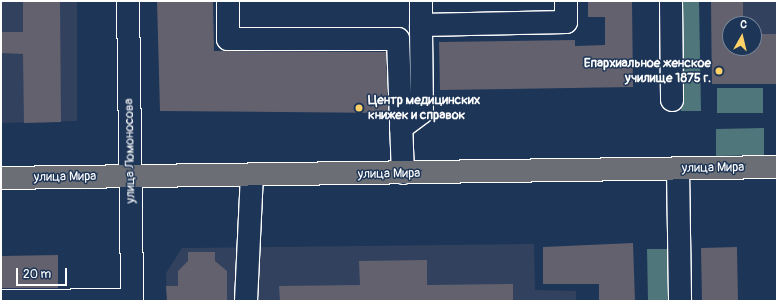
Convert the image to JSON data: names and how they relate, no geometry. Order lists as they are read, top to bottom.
{
  "streets": {
    "main road": ["улица Мира"],
    "street": ["улица Ломоносова"]
  },
  "crossings": [
    ["улица Ломоносова", "улица Мира"]
  ],
  "places": ["Епархиальное женское училище 1875 г.", "Центр медицинских книжек и справок"],
  "scale_bar": "20 m",
  "north": "top"
}
